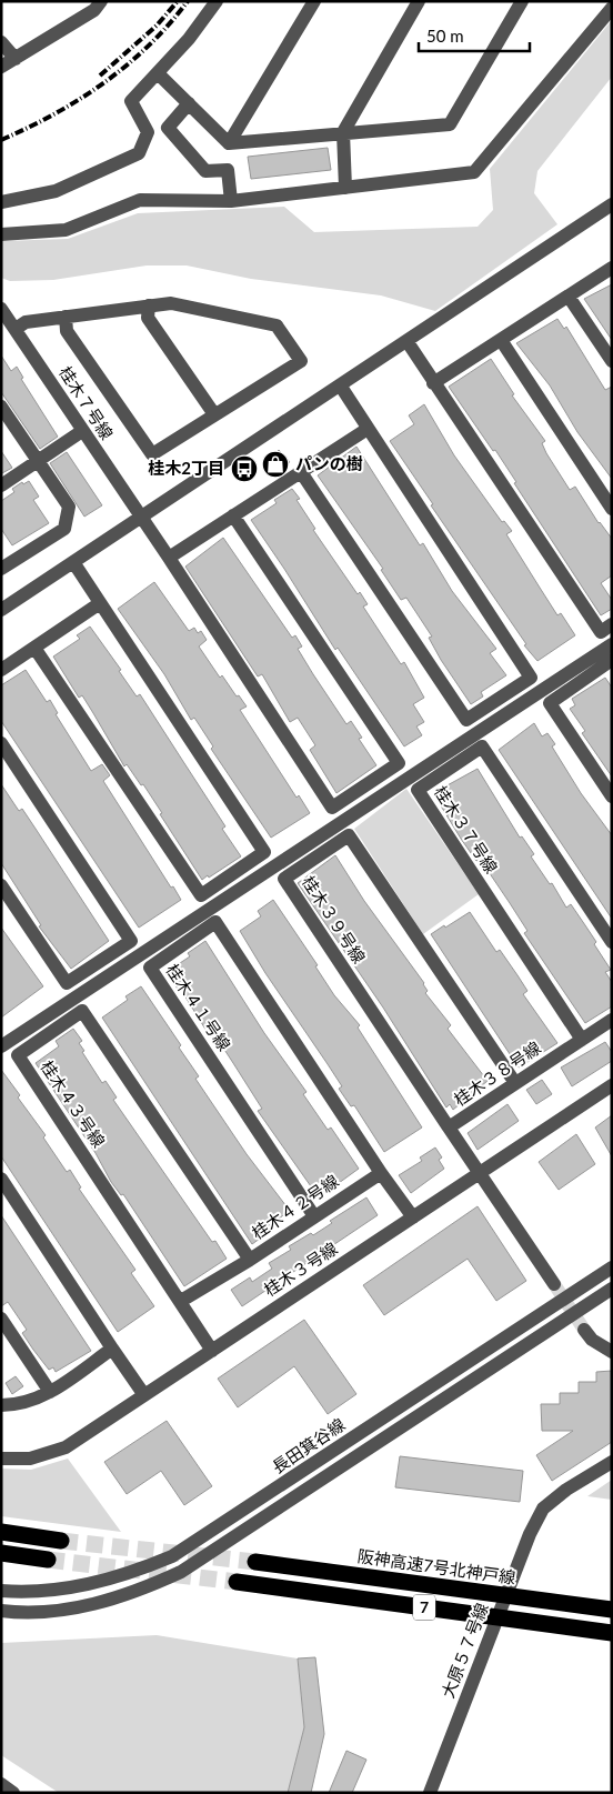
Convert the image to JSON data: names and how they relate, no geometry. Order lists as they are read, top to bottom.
{
  "streets": {
    "highway": ["阪神高速7号北神戸線", "7"],
    "street": [
      "桂木７号線",
      "桂木３７号線",
      "桂木３９号線",
      "桂木４１号線",
      "桂木３８号線",
      "桂木４３号線",
      "桂木４２号線",
      "桂木３号線",
      "長田箕谷線",
      "大原５７号線"
    ]
  },
  "crossings": [
    ["桂木３７号線", "桂木３８号線"],
    ["桂木３９号線", "桂木３８号線"],
    ["桂木４１号線", "桂木４２号線"],
    ["桂木３８号線", "桂木３号線"],
    ["桂木４３号線", "桂木４２号線"],
    ["桂木４３号線", "桂木３号線"]
  ],
  "places": {
    "shop": ["パンの樹"],
    "bus stop": ["桂木2丁目"]
  },
  "scale_bar": "50 m"
}
